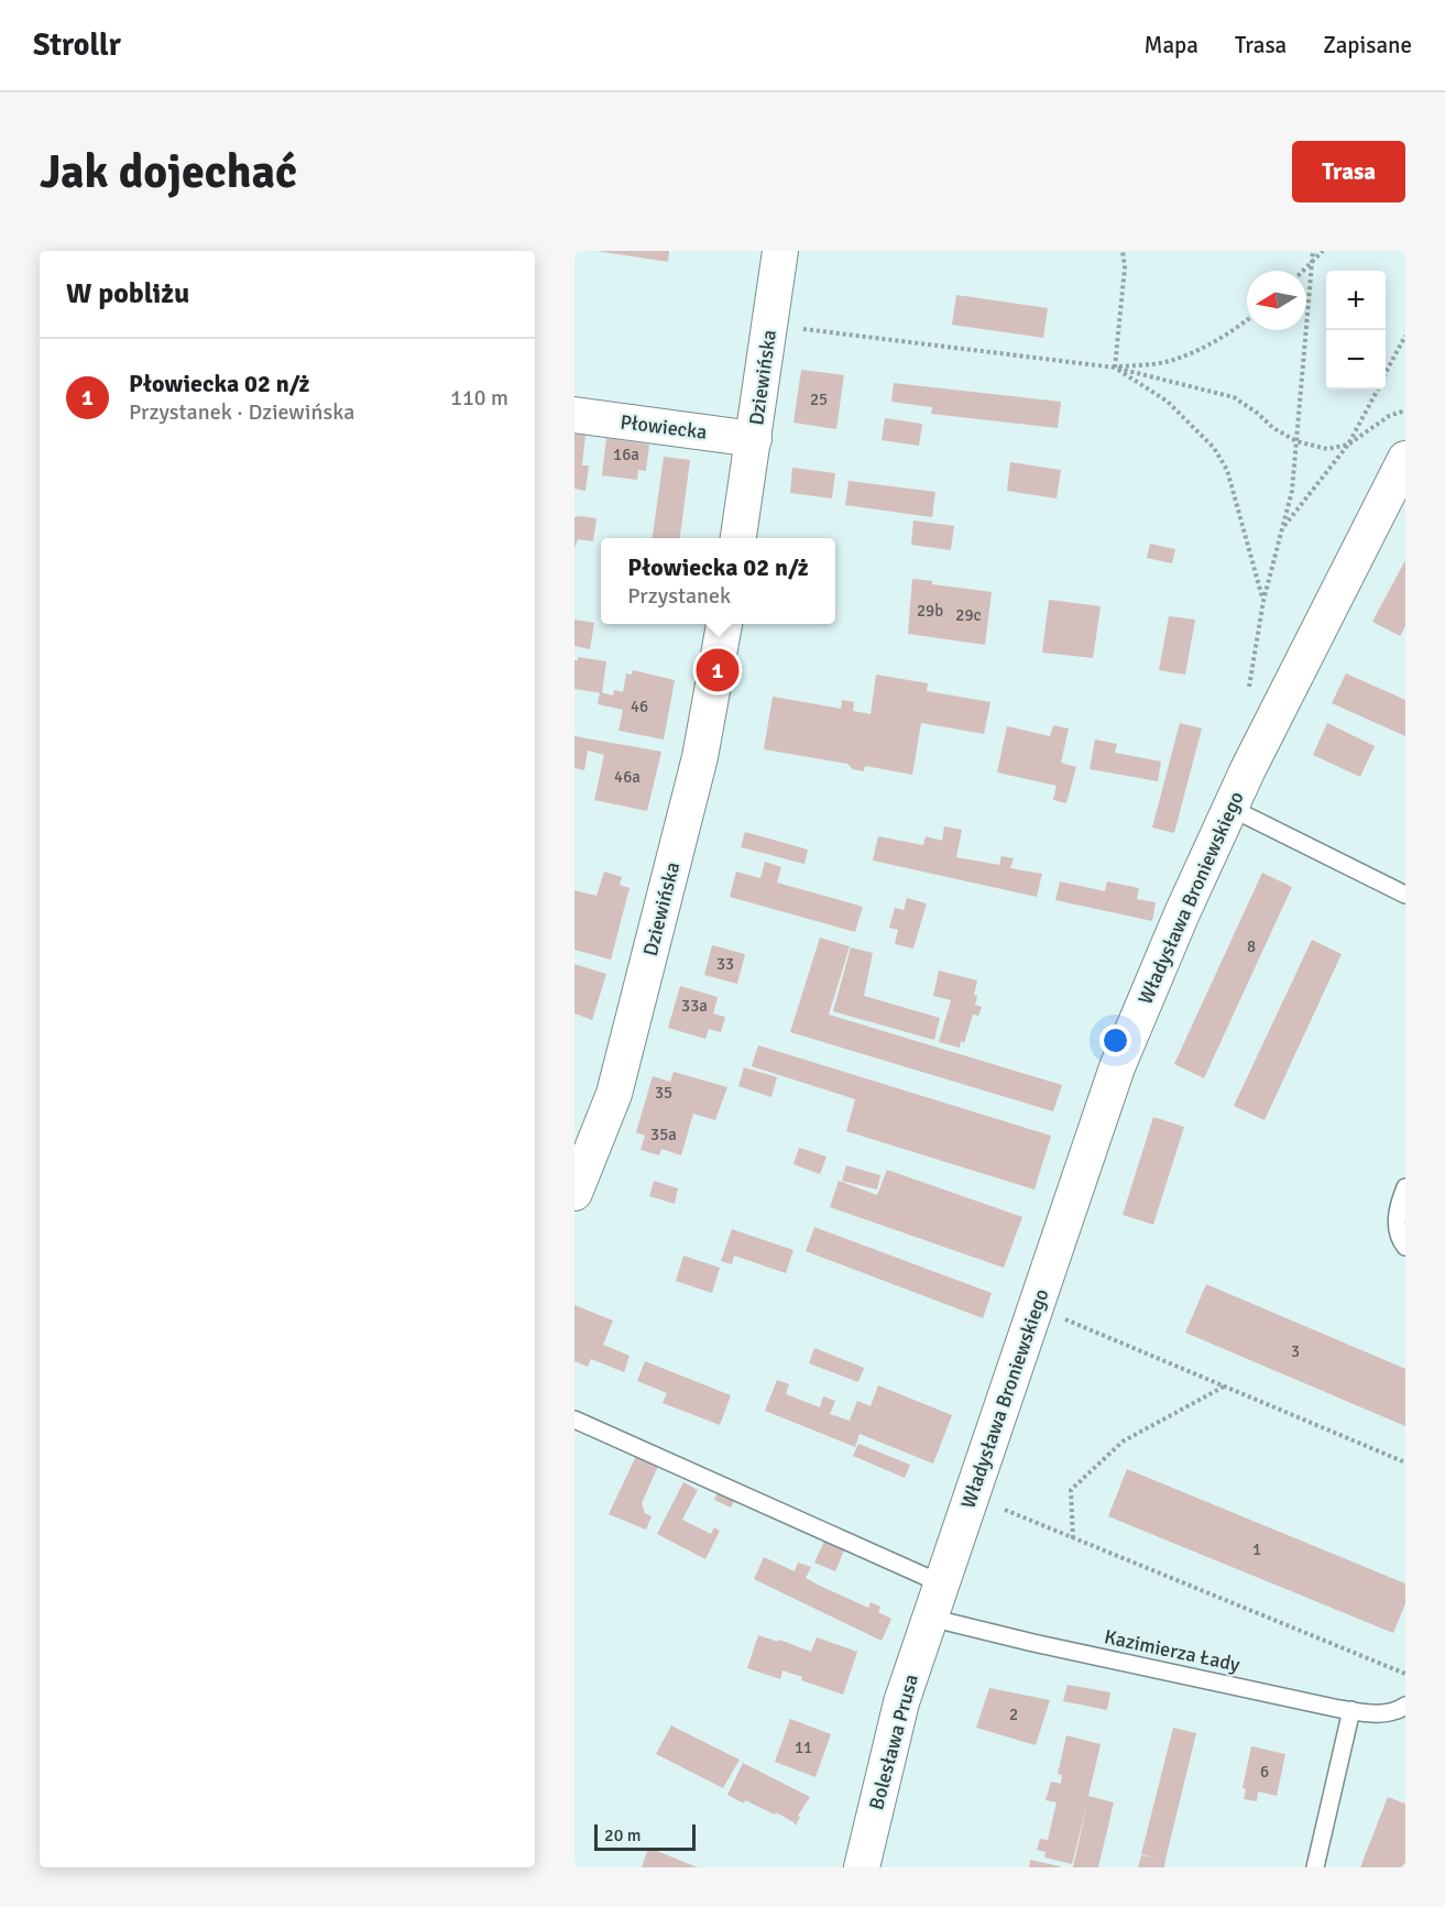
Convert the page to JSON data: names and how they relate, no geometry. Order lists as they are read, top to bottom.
{
  "streets": {
    "street": [
      "Dziewińska",
      "Płowiecka",
      "Władysława Broniewskiego",
      "Bolesława Prusa"
    ],
    "lane": ["Kazimierza Łady"]
  },
  "crossings": [
    ["Dziewińska", "Płowiecka"],
    ["Władysława Broniewskiego", "Kazimierza Łady"],
    ["Władysława Broniewskiego", "Bolesława Prusa"],
    ["Kazimierza Łady", "Bolesława Prusa"]
  ],
  "house_numbers": [
    "25",
    "16a",
    "29b",
    "29c",
    "46",
    "46a",
    "8",
    "33",
    "33a",
    "35",
    "35a",
    "3",
    "1",
    "2",
    "11",
    "6"
  ],
  "scale_bar": "20 m",
  "north": "left",
  "page": {
    "header": "Strollr",
    "nav": ["Mapa", "Trasa", "Zapisane"],
    "buttons": "Trasa",
    "title": "Jak dojechać",
    "heading": "W pobliżu",
    "map_buttons": ["+", "−"],
    "list": [
      {
        "mark": "1",
        "name": "Płowiecka 02 n/ż",
        "note": "Przystanek · Dziewińska",
        "value": "110 m"
      }
    ],
    "popup": ["Płowiecka 02 n/ż", "Przystanek"],
    "pins": "1",
    "scale": "20 m"
  }
}
